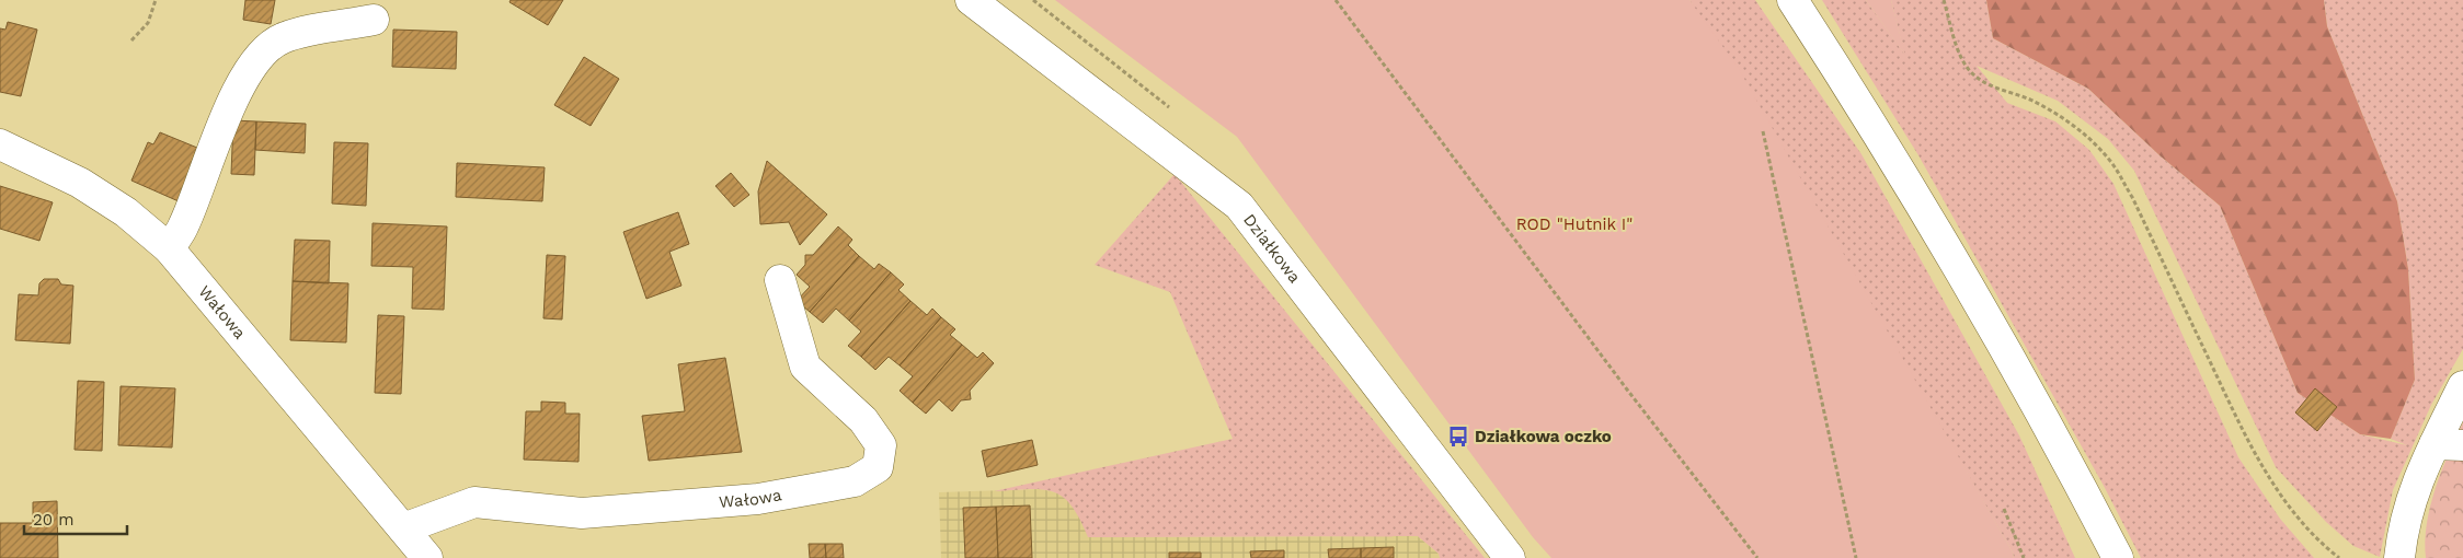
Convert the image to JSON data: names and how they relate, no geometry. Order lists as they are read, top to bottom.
{
  "streets": {
    "street": ["Działkowa", "Wałowa"]
  },
  "parks": ["ROD \"Hutnik I\""],
  "places": {
    "bus stop": ["Działkowa oczko"]
  },
  "scale_bar": "20 m"
}
